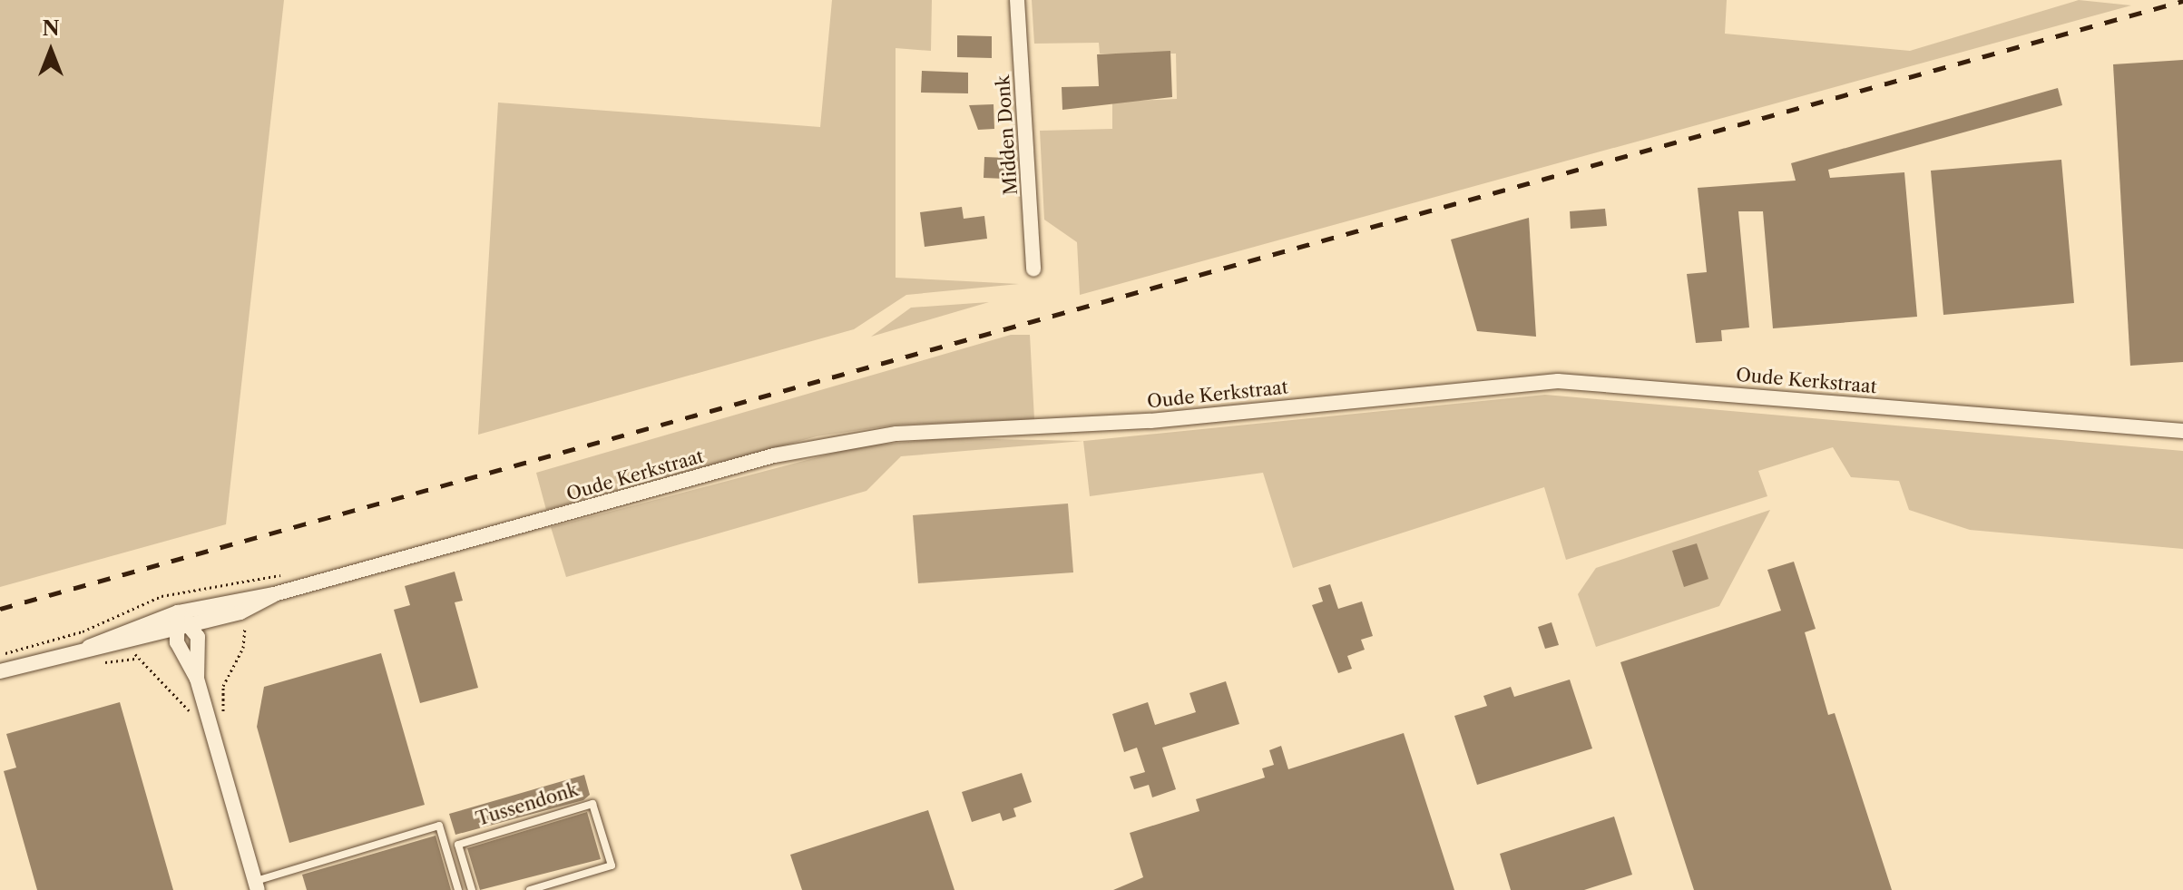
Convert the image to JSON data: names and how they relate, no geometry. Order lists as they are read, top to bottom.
{
  "streets": {
    "street": ["Midden Donk", "Oude Kerkstraat"],
    "lane": ["Tussendonk"]
  },
  "north": "top"
}
